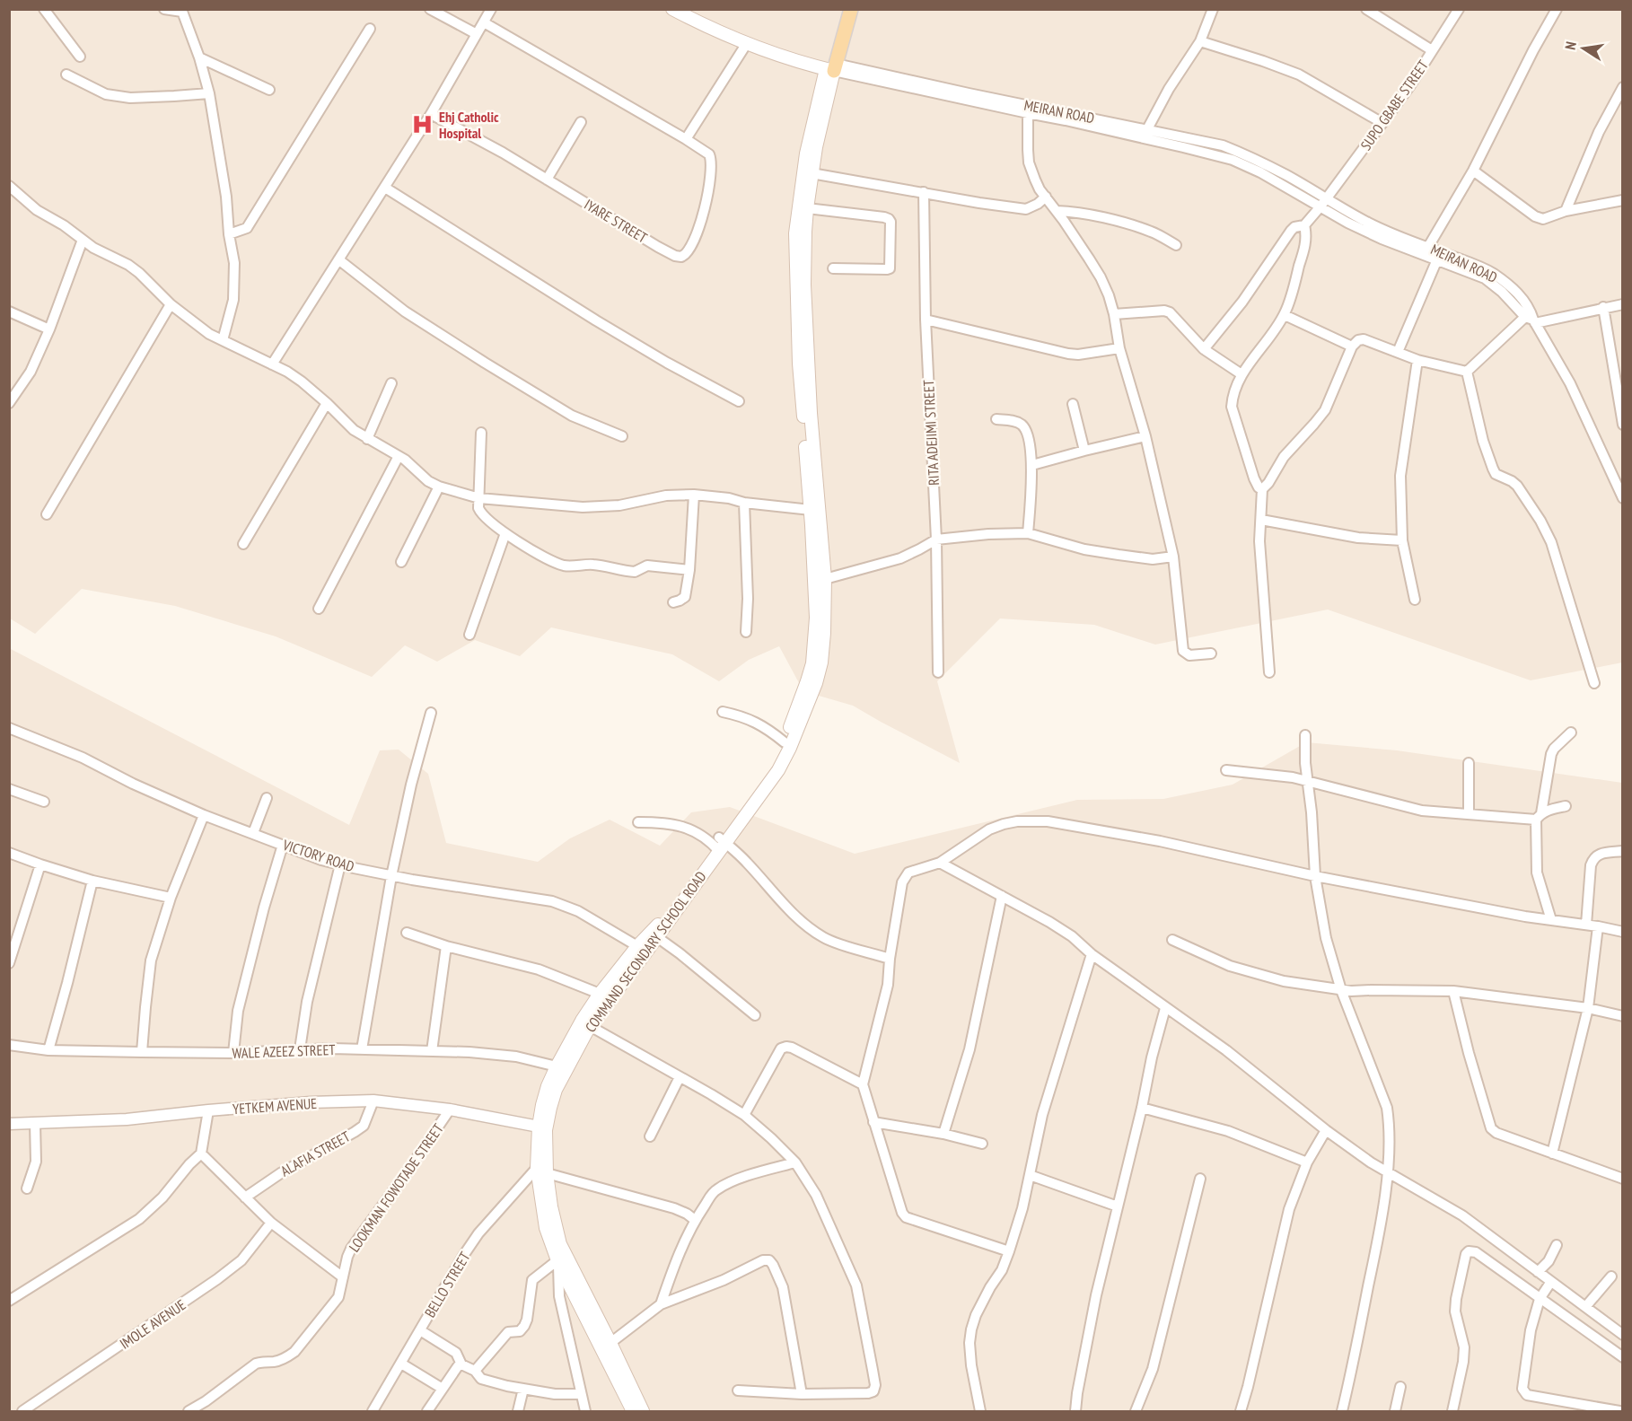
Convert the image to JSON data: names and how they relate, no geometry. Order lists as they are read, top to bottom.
{
  "streets": {
    "main road": ["MEIRAN ROAD", "COMMAND SECONDARY SCHOOL ROAD"],
    "street": [
      "SUPO GBABE STREET",
      "IYARE STREET",
      "RITA ADEJIMI STREET",
      "VICTORY ROAD",
      "WALE AZEEZ STREET",
      "YETKEM AVENUE",
      "ALAFIA STREET",
      "LOOKMAN FOWOTADE STREET",
      "BELLO STREET",
      "IMOLE AVENUE"
    ]
  },
  "crossings": [
    ["SUPO GBABE STREET", "MEIRAN ROAD"],
    ["VICTORY ROAD", "COMMAND SECONDARY SCHOOL ROAD"],
    ["COMMAND SECONDARY SCHOOL ROAD", "WALE AZEEZ STREET"],
    ["COMMAND SECONDARY SCHOOL ROAD", "YETKEM AVENUE"],
    ["COMMAND SECONDARY SCHOOL ROAD", "BELLO STREET"],
    ["YETKEM AVENUE", "ALAFIA STREET"],
    ["YETKEM AVENUE", "LOOKMAN FOWOTADE STREET"]
  ],
  "places": {
    "hospital": ["Ehj Catholic Hospital"]
  },
  "north": "left"
}
